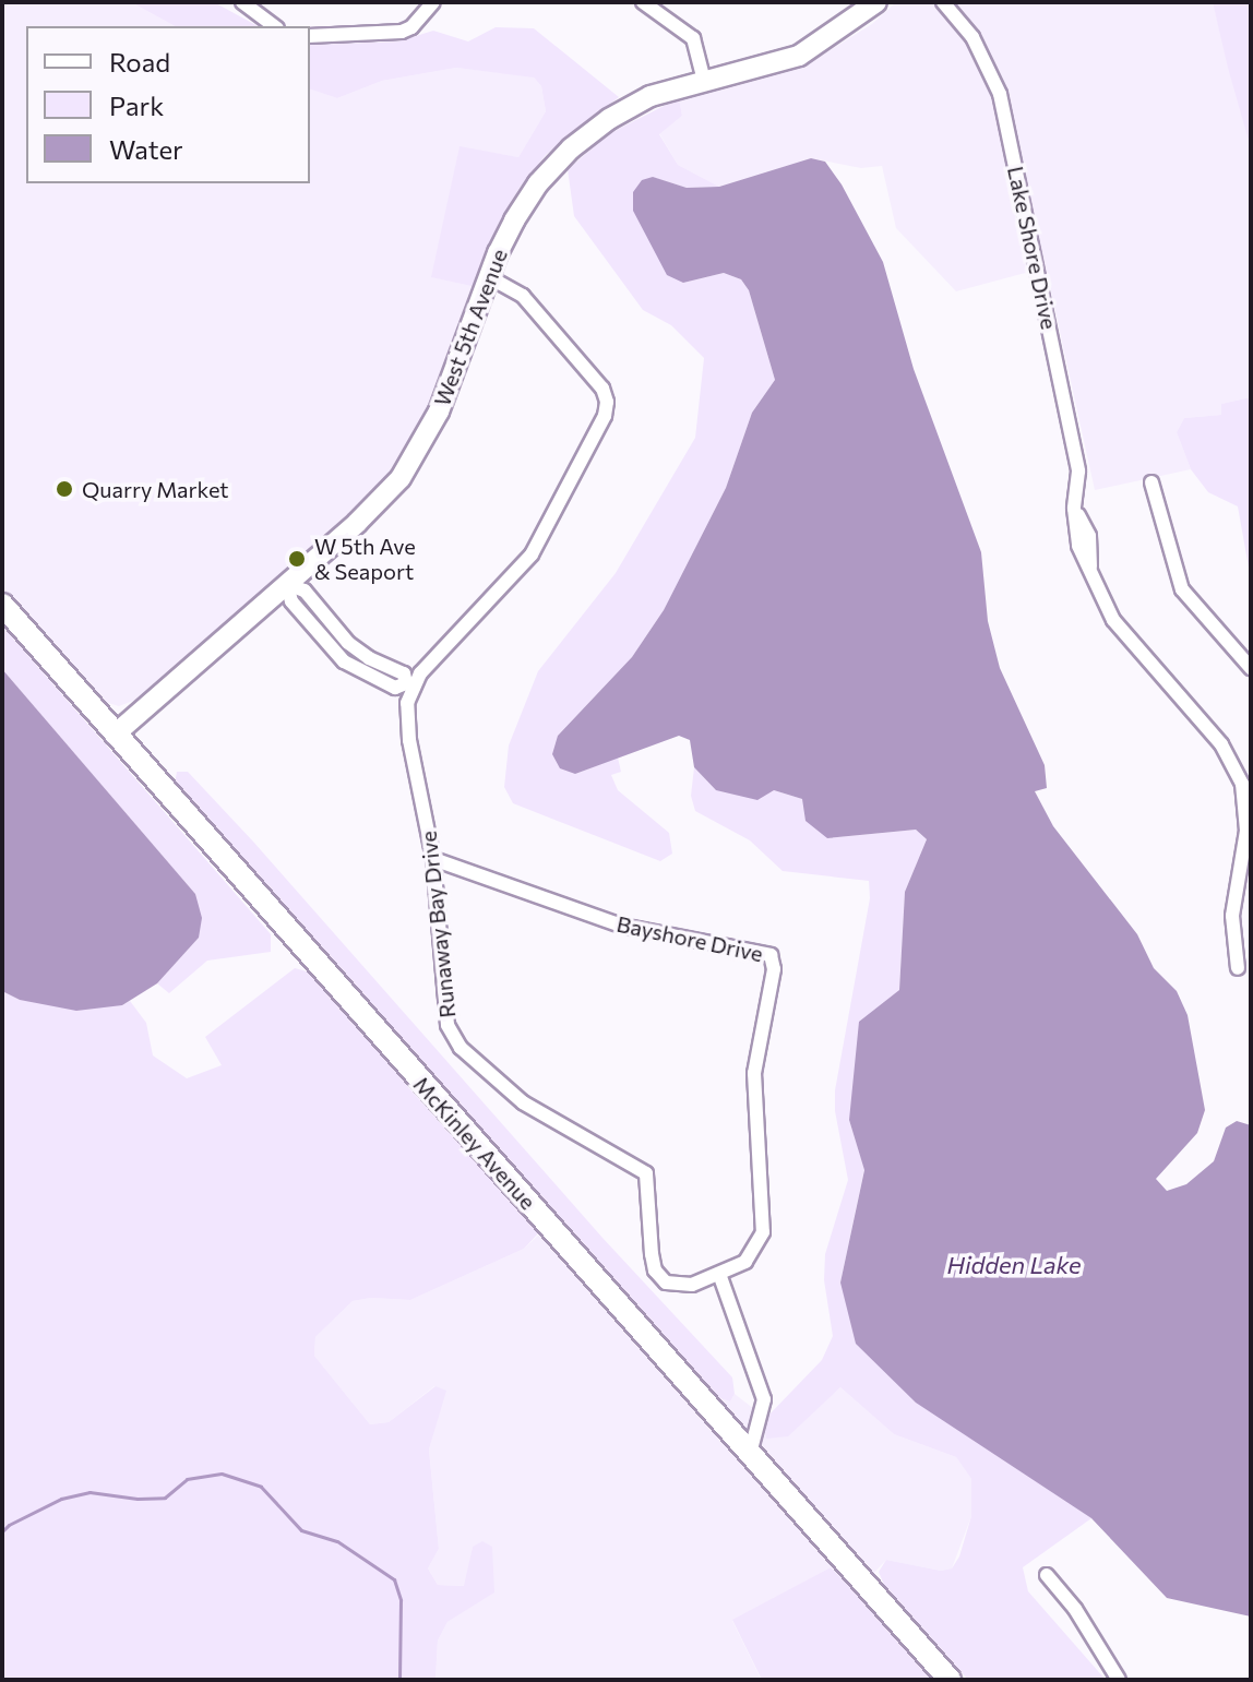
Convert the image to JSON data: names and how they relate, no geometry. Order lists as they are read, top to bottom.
{
  "streets": {
    "main road": ["West 5th Avenue", "McKinley Avenue"],
    "street": ["Lake Shore Drive", "Runaway Bay Drive", "Bayshore Drive"]
  },
  "crossings": [
    ["West 5th Avenue", "Runaway Bay Drive"],
    ["West 5th Avenue", "McKinley Avenue"],
    ["Runaway Bay Drive", "Bayshore Drive"]
  ],
  "water": ["Hidden Lake"],
  "places": ["Quarry Market", "W 5th Ave & Seaport"],
  "legend": ["Road", "Park", "Water"]
}
